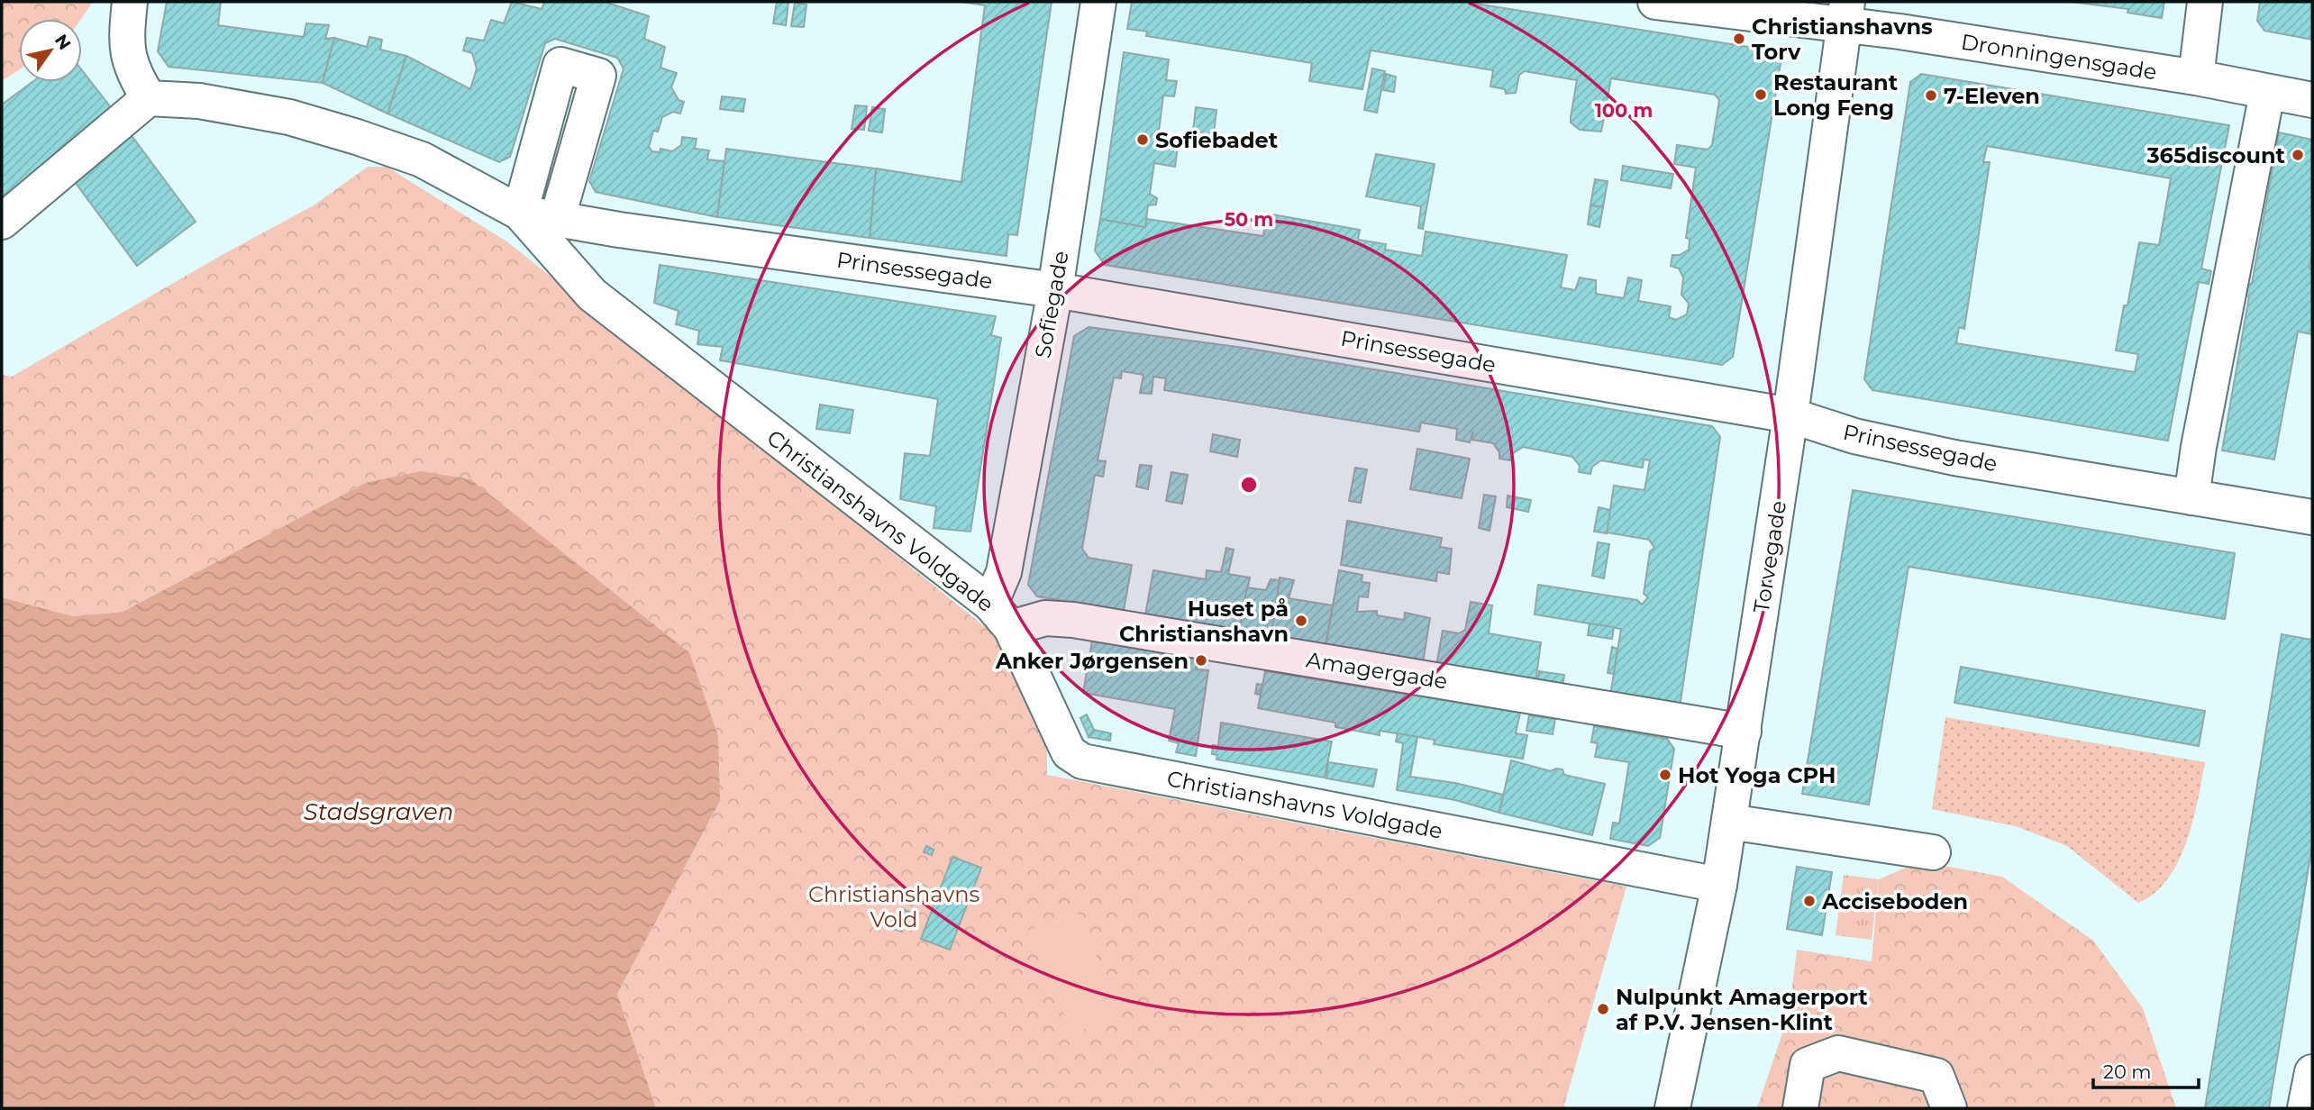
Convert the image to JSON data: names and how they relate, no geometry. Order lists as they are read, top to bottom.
{
  "streets": {
    "street": [
      "Dronningensgade",
      "Prinsessegade",
      "Sofiegade",
      "Christianshavns Voldgade",
      "Torvegade",
      "Amagergade"
    ]
  },
  "crossings": [
    ["Dronningensgade", "Torvegade"],
    ["Prinsessegade", "Sofiegade"],
    ["Prinsessegade", "Christianshavns Voldgade"],
    ["Prinsessegade", "Torvegade"],
    ["Sofiegade", "Christianshavns Voldgade"],
    ["Sofiegade", "Amagergade"],
    ["Christianshavns Voldgade", "Torvegade"],
    ["Christianshavns Voldgade", "Amagergade"],
    ["Torvegade", "Amagergade"]
  ],
  "water": ["Stadsgraven"],
  "parks": ["Christianshavns Vold"],
  "places": [
    "Christianshavns Torv",
    "Restaurant Long Feng",
    "7-Eleven",
    "Sofiebadet",
    "365discount",
    "Huset på Christianshavn",
    "Anker Jørgensen",
    "Hot Yoga CPH",
    "Acciseboden",
    "Nulpunkt Amagerport af P.V. Jensen-Klint"
  ],
  "scale_bar": "20 m",
  "north": "top right",
  "rings": ["100 m", "50 m"]
}
